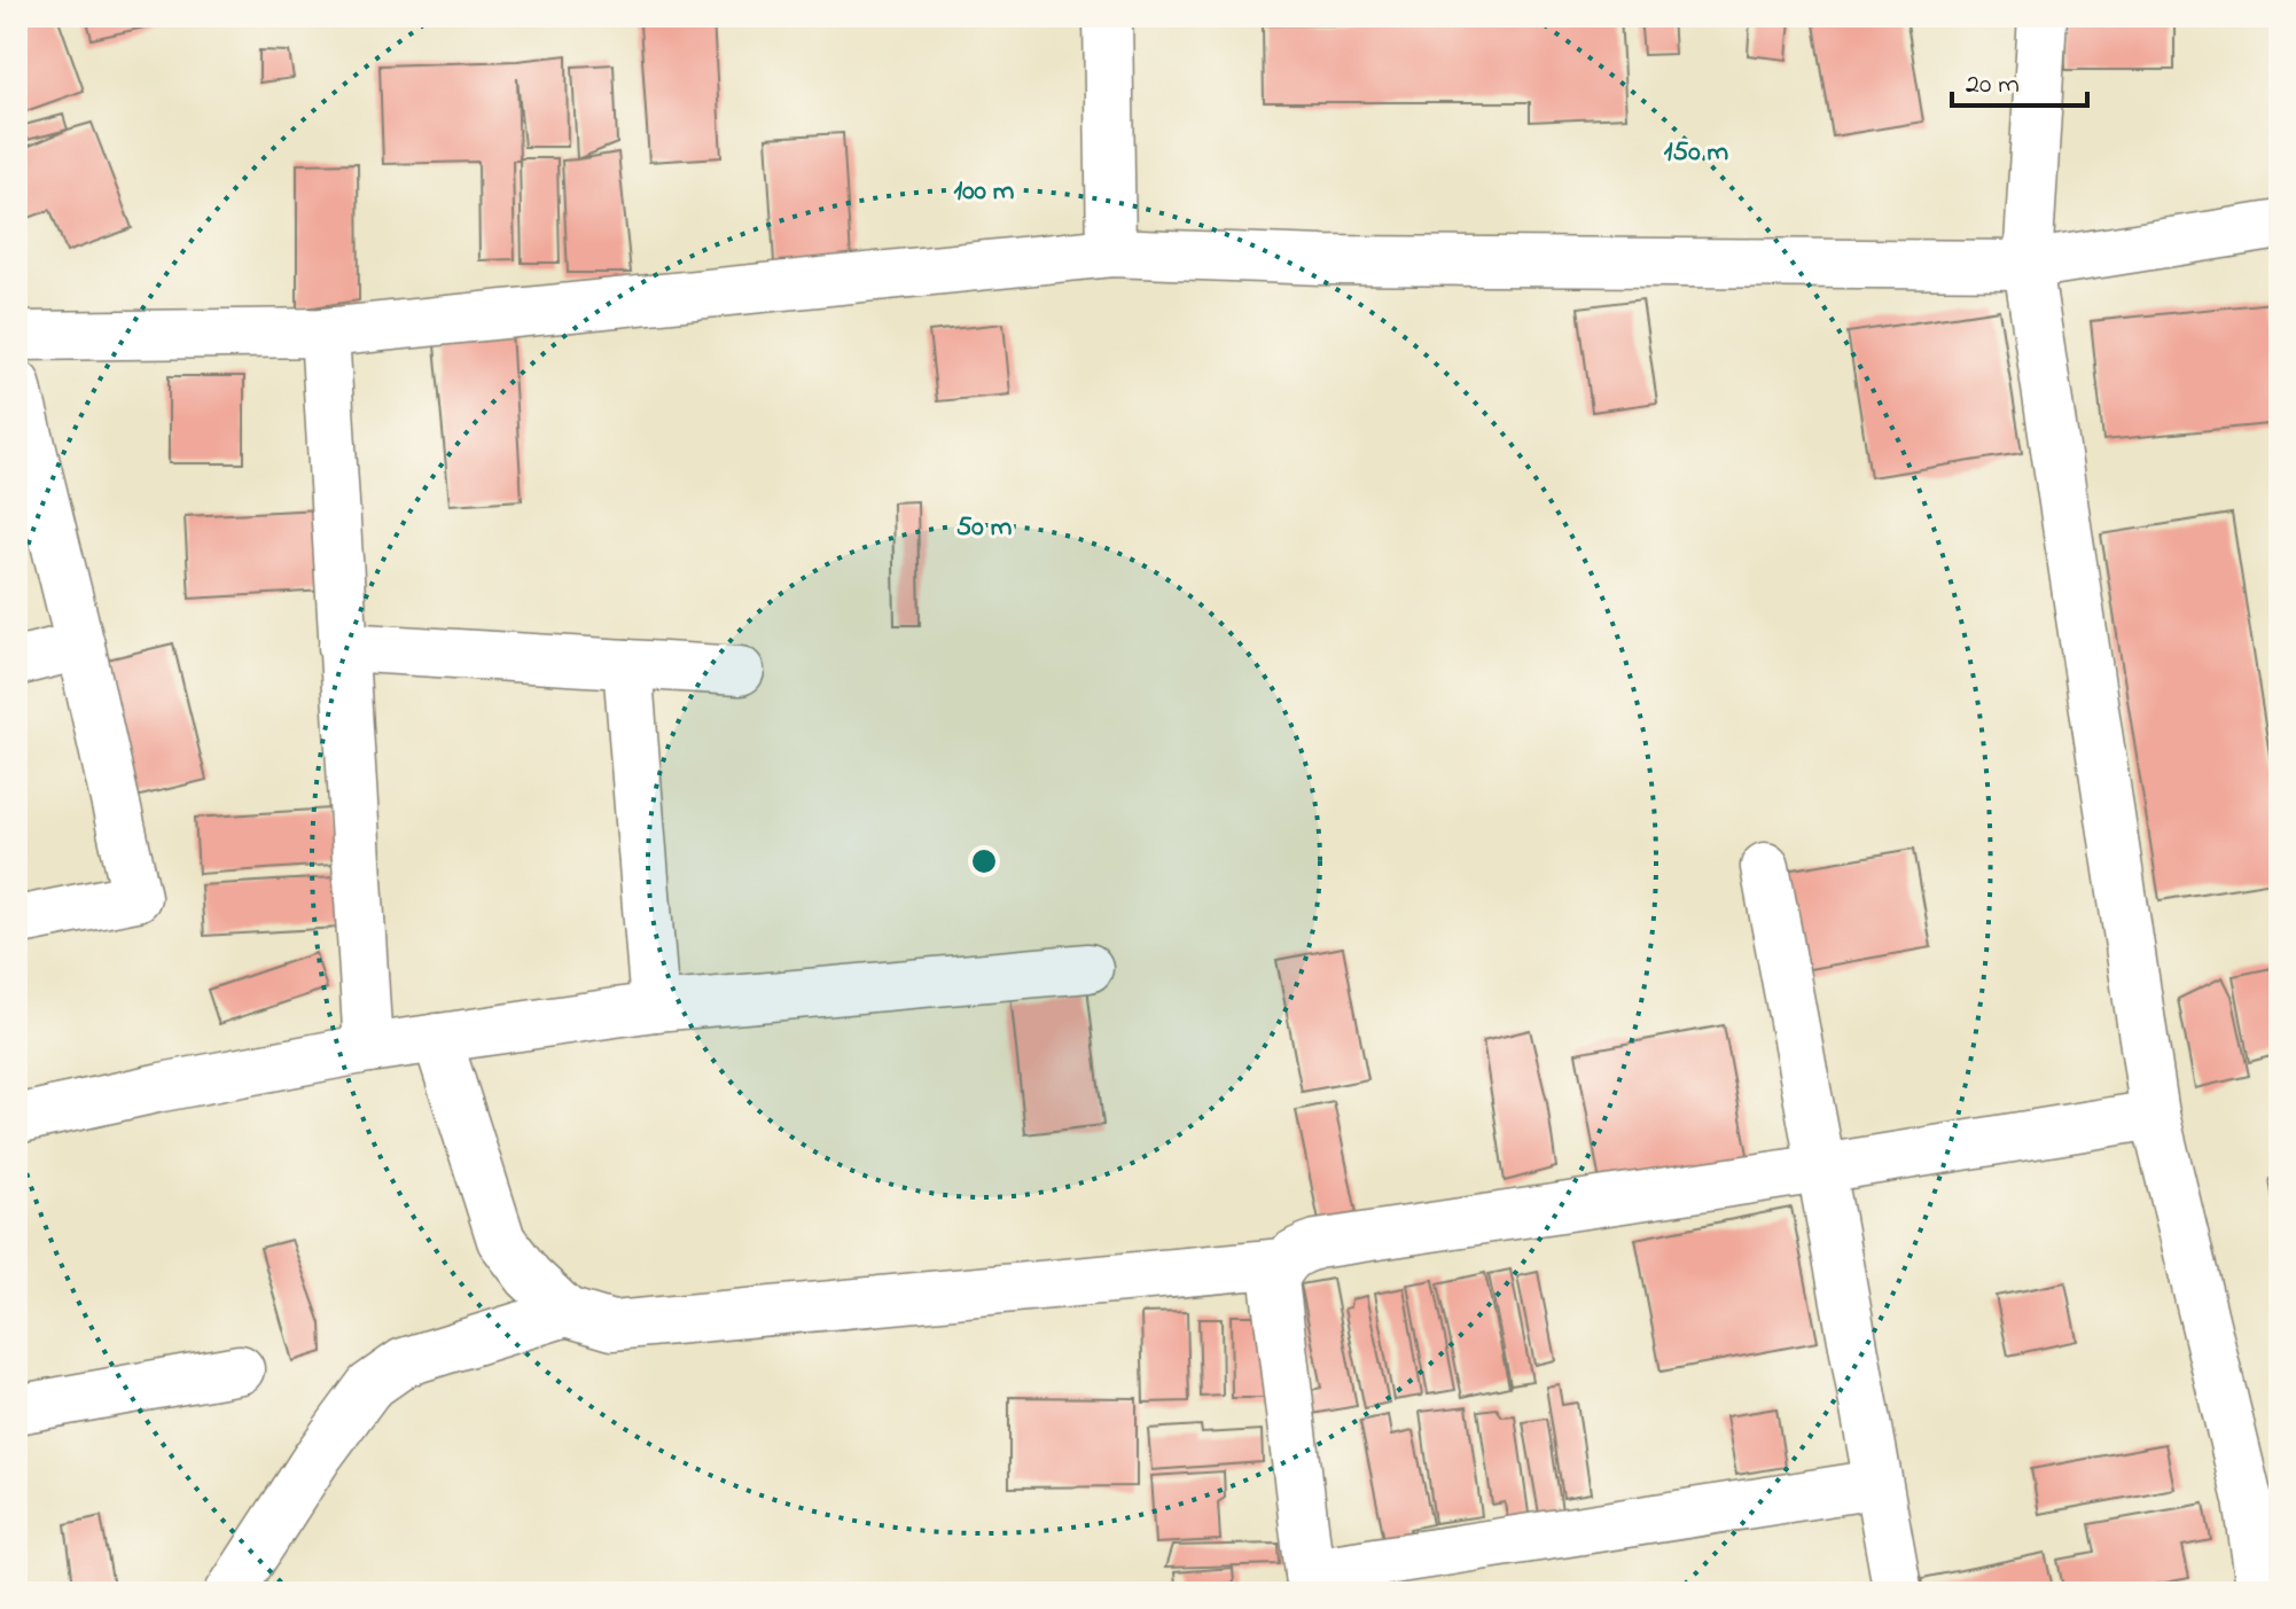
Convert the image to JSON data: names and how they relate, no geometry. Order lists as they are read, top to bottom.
{
  "scale_bar": "20 m",
  "rings": ["150 m", "100 m", "50 m"]
}
